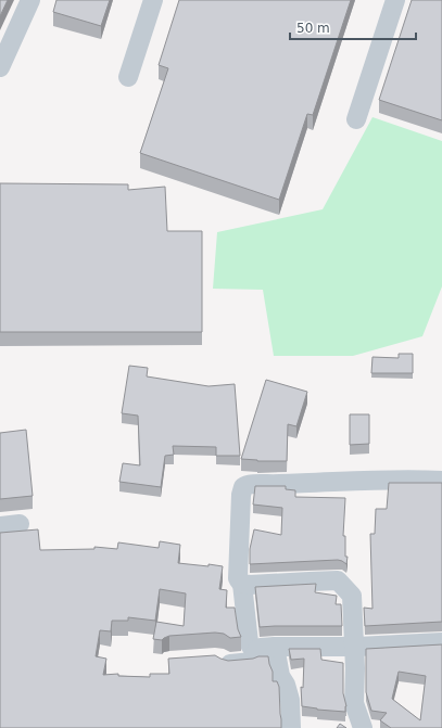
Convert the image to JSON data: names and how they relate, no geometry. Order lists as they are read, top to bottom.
{
  "scale_bar": "50 m"
}
